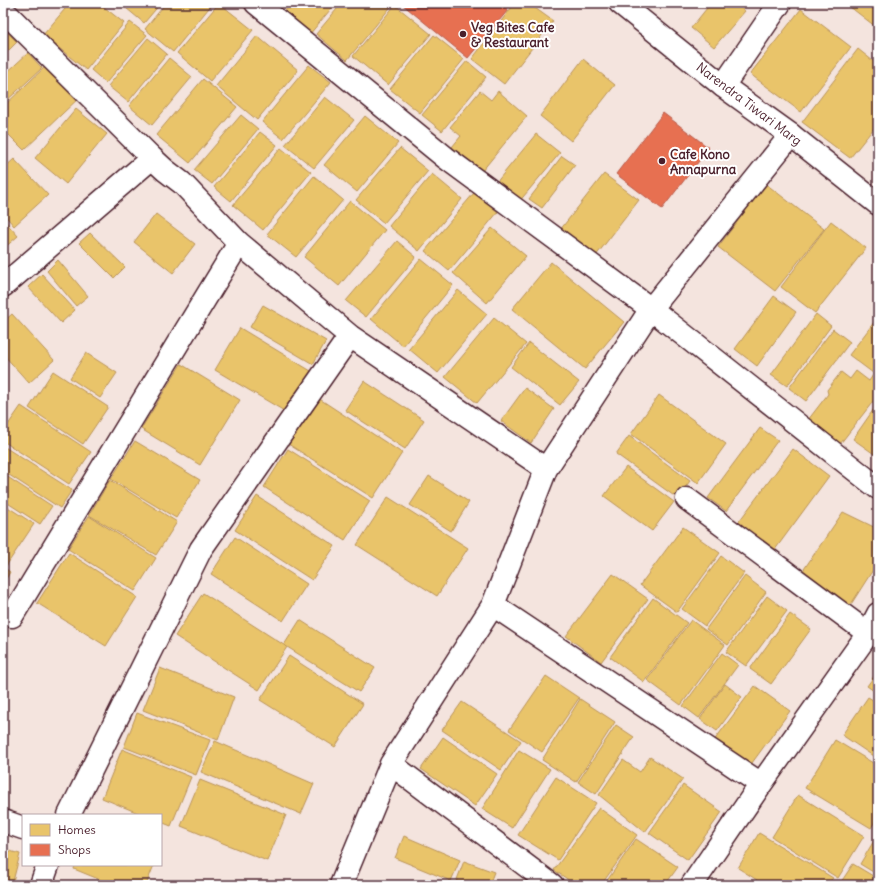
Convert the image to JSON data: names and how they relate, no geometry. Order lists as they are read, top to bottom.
{
  "streets": {
    "street": ["Narendra Tiwari Marg"]
  },
  "places": ["Veg Bites Cafe & Restaurant", "Cafe Kono Annapurna"],
  "legend": ["Homes", "Shops"]
}
